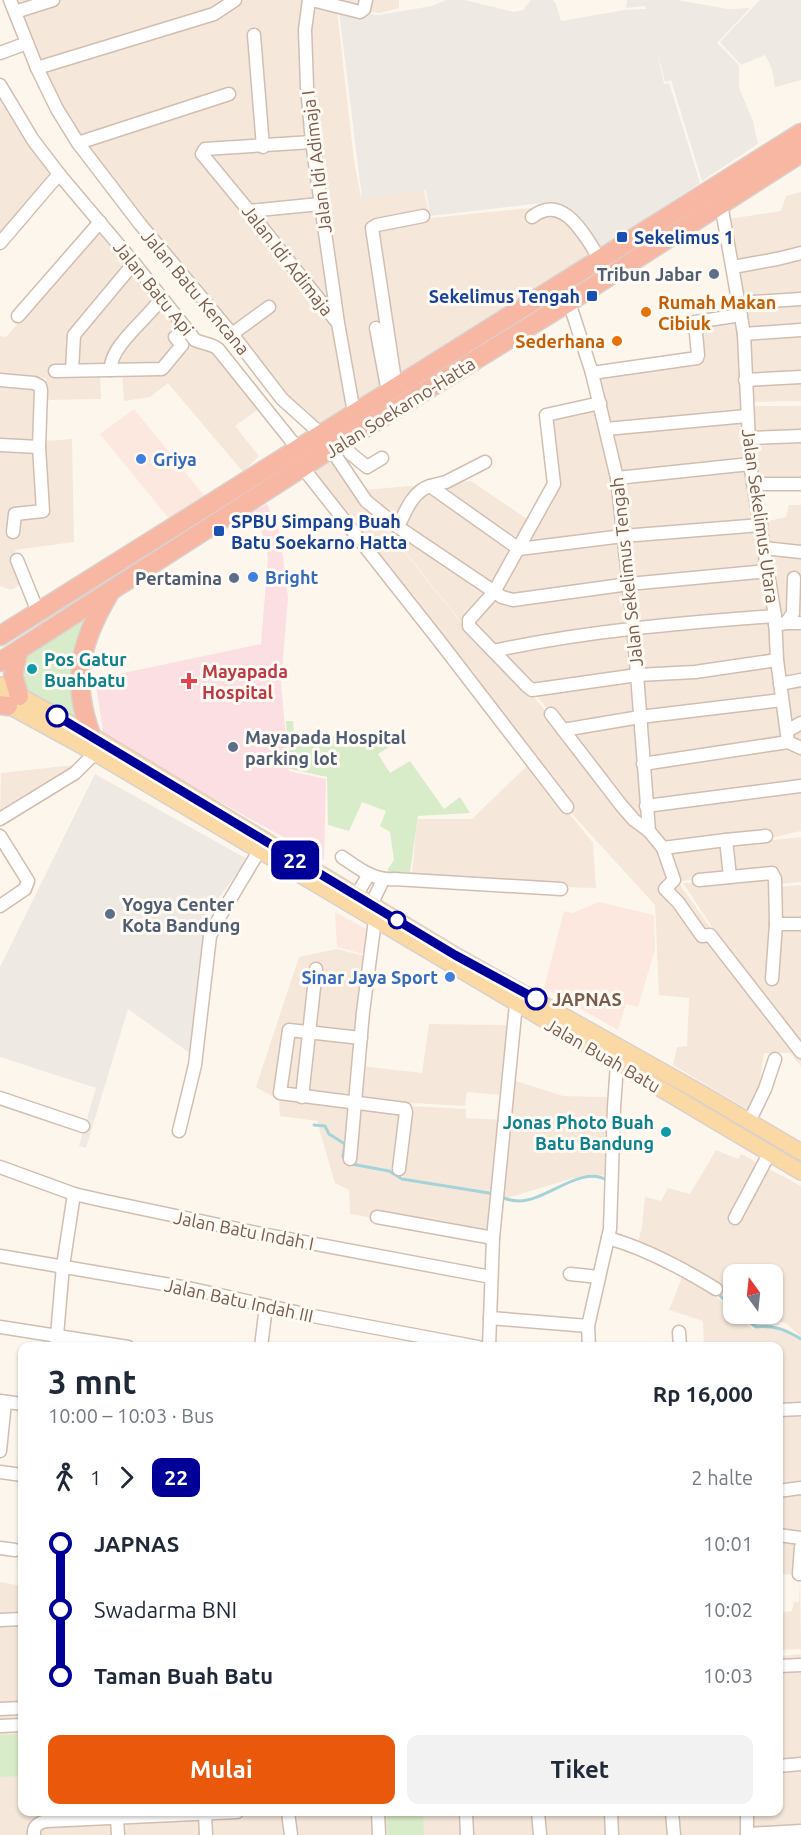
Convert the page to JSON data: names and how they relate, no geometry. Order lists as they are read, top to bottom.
{
  "streets": {
    "highway": ["Jalan Soekarno-Hatta"],
    "main road": ["Jalan Buah Batu"],
    "street": [
      "Jalan Idi Adimaja I",
      "Jalan Idi Adimaja",
      "Jalan Batu Api",
      "Jalan Batu Kencana",
      "Jalan Sekelimus Utara",
      "Jalan Sekelimus Tengah",
      "Jalan Batu Indah I",
      "Jalan Batu Indah III"
    ]
  },
  "crossings": [
    ["Jalan Idi Adimaja I", "Jalan Idi Adimaja"],
    ["Jalan Idi Adimaja", "Jalan Soekarno-Hatta"],
    ["Jalan Batu Api", "Jalan Soekarno-Hatta"],
    ["Jalan Batu Kencana", "Jalan Soekarno-Hatta"],
    ["Jalan Soekarno-Hatta", "Jalan Sekelimus Utara"],
    ["Jalan Soekarno-Hatta", "Jalan Sekelimus Tengah"]
  ],
  "places": {
    "transit": ["Sekelimus 1", "Sekelimus Tengah", "SPBU Simpang Buah Batu Soekarno Hatta"],
    "other": [
      "Tribun Jabar",
      "Rumah Makan Cibiuk",
      "Sederhana",
      "Griya",
      "Bright",
      "Pertamina",
      "Pos Gatur Buahbatu",
      "Mayapada Hospital parking lot",
      "Yogya Center Kota Bandung",
      "Sinar Jaya Sport",
      "JAPNAS",
      "Jonas Photo Buah Batu Bandung"
    ],
    "health": ["Mayapada Hospital"]
  },
  "lines": ["bus line 22"],
  "north": "top",
  "page": {
    "on_map": "22",
    "heading": ["3 mnt", "10:00 – 10:03 · Bus", "Rp 16,000"],
    "legs": ["1", "22", "2 halte"],
    "list": [
      {
        "name": "JAPNAS",
        "value": "10:01"
      },
      {
        "name": "Swadarma BNI",
        "value": "10:02"
      },
      {
        "name": "Taman Buah Batu",
        "value": "10:03"
      }
    ],
    "buttons": ["Mulai", "Tiket"]
  }
}
